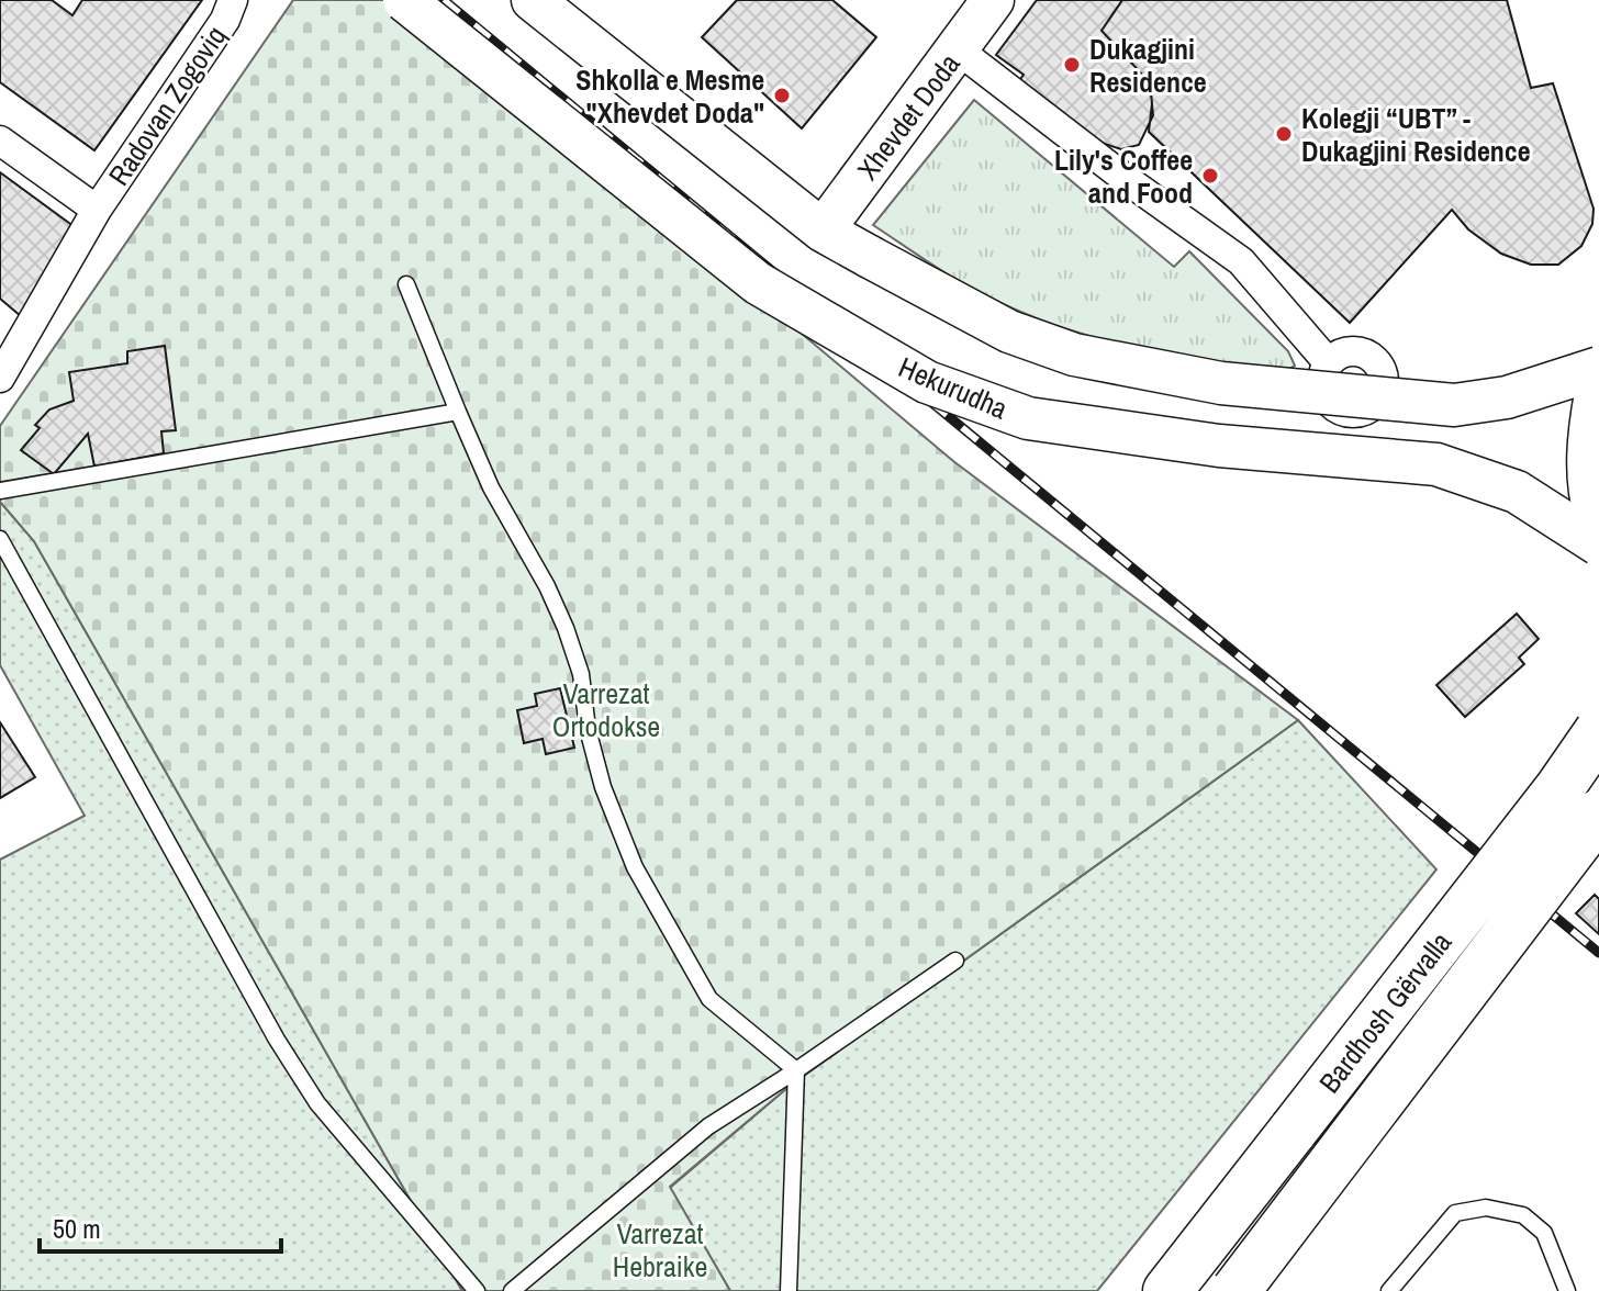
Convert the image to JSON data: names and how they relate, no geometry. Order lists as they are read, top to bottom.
{
  "streets": {
    "highway": ["Bardhosh Gërvalla"],
    "main road": ["Xhevdet Doda", "Hekurudha"],
    "street": ["Radovan Zogoviq"]
  },
  "parks": ["Varrezat Ortodokse", "Varrezat Hebraike"],
  "places": [
    "Dukagjini Residence",
    "Shkolla e Mesme \"Xhevdet Doda\"",
    "Kolegji “UBT” - Dukagjini Residence",
    "Lily's Coffee and Food"
  ],
  "scale_bar": "50 m"
}
